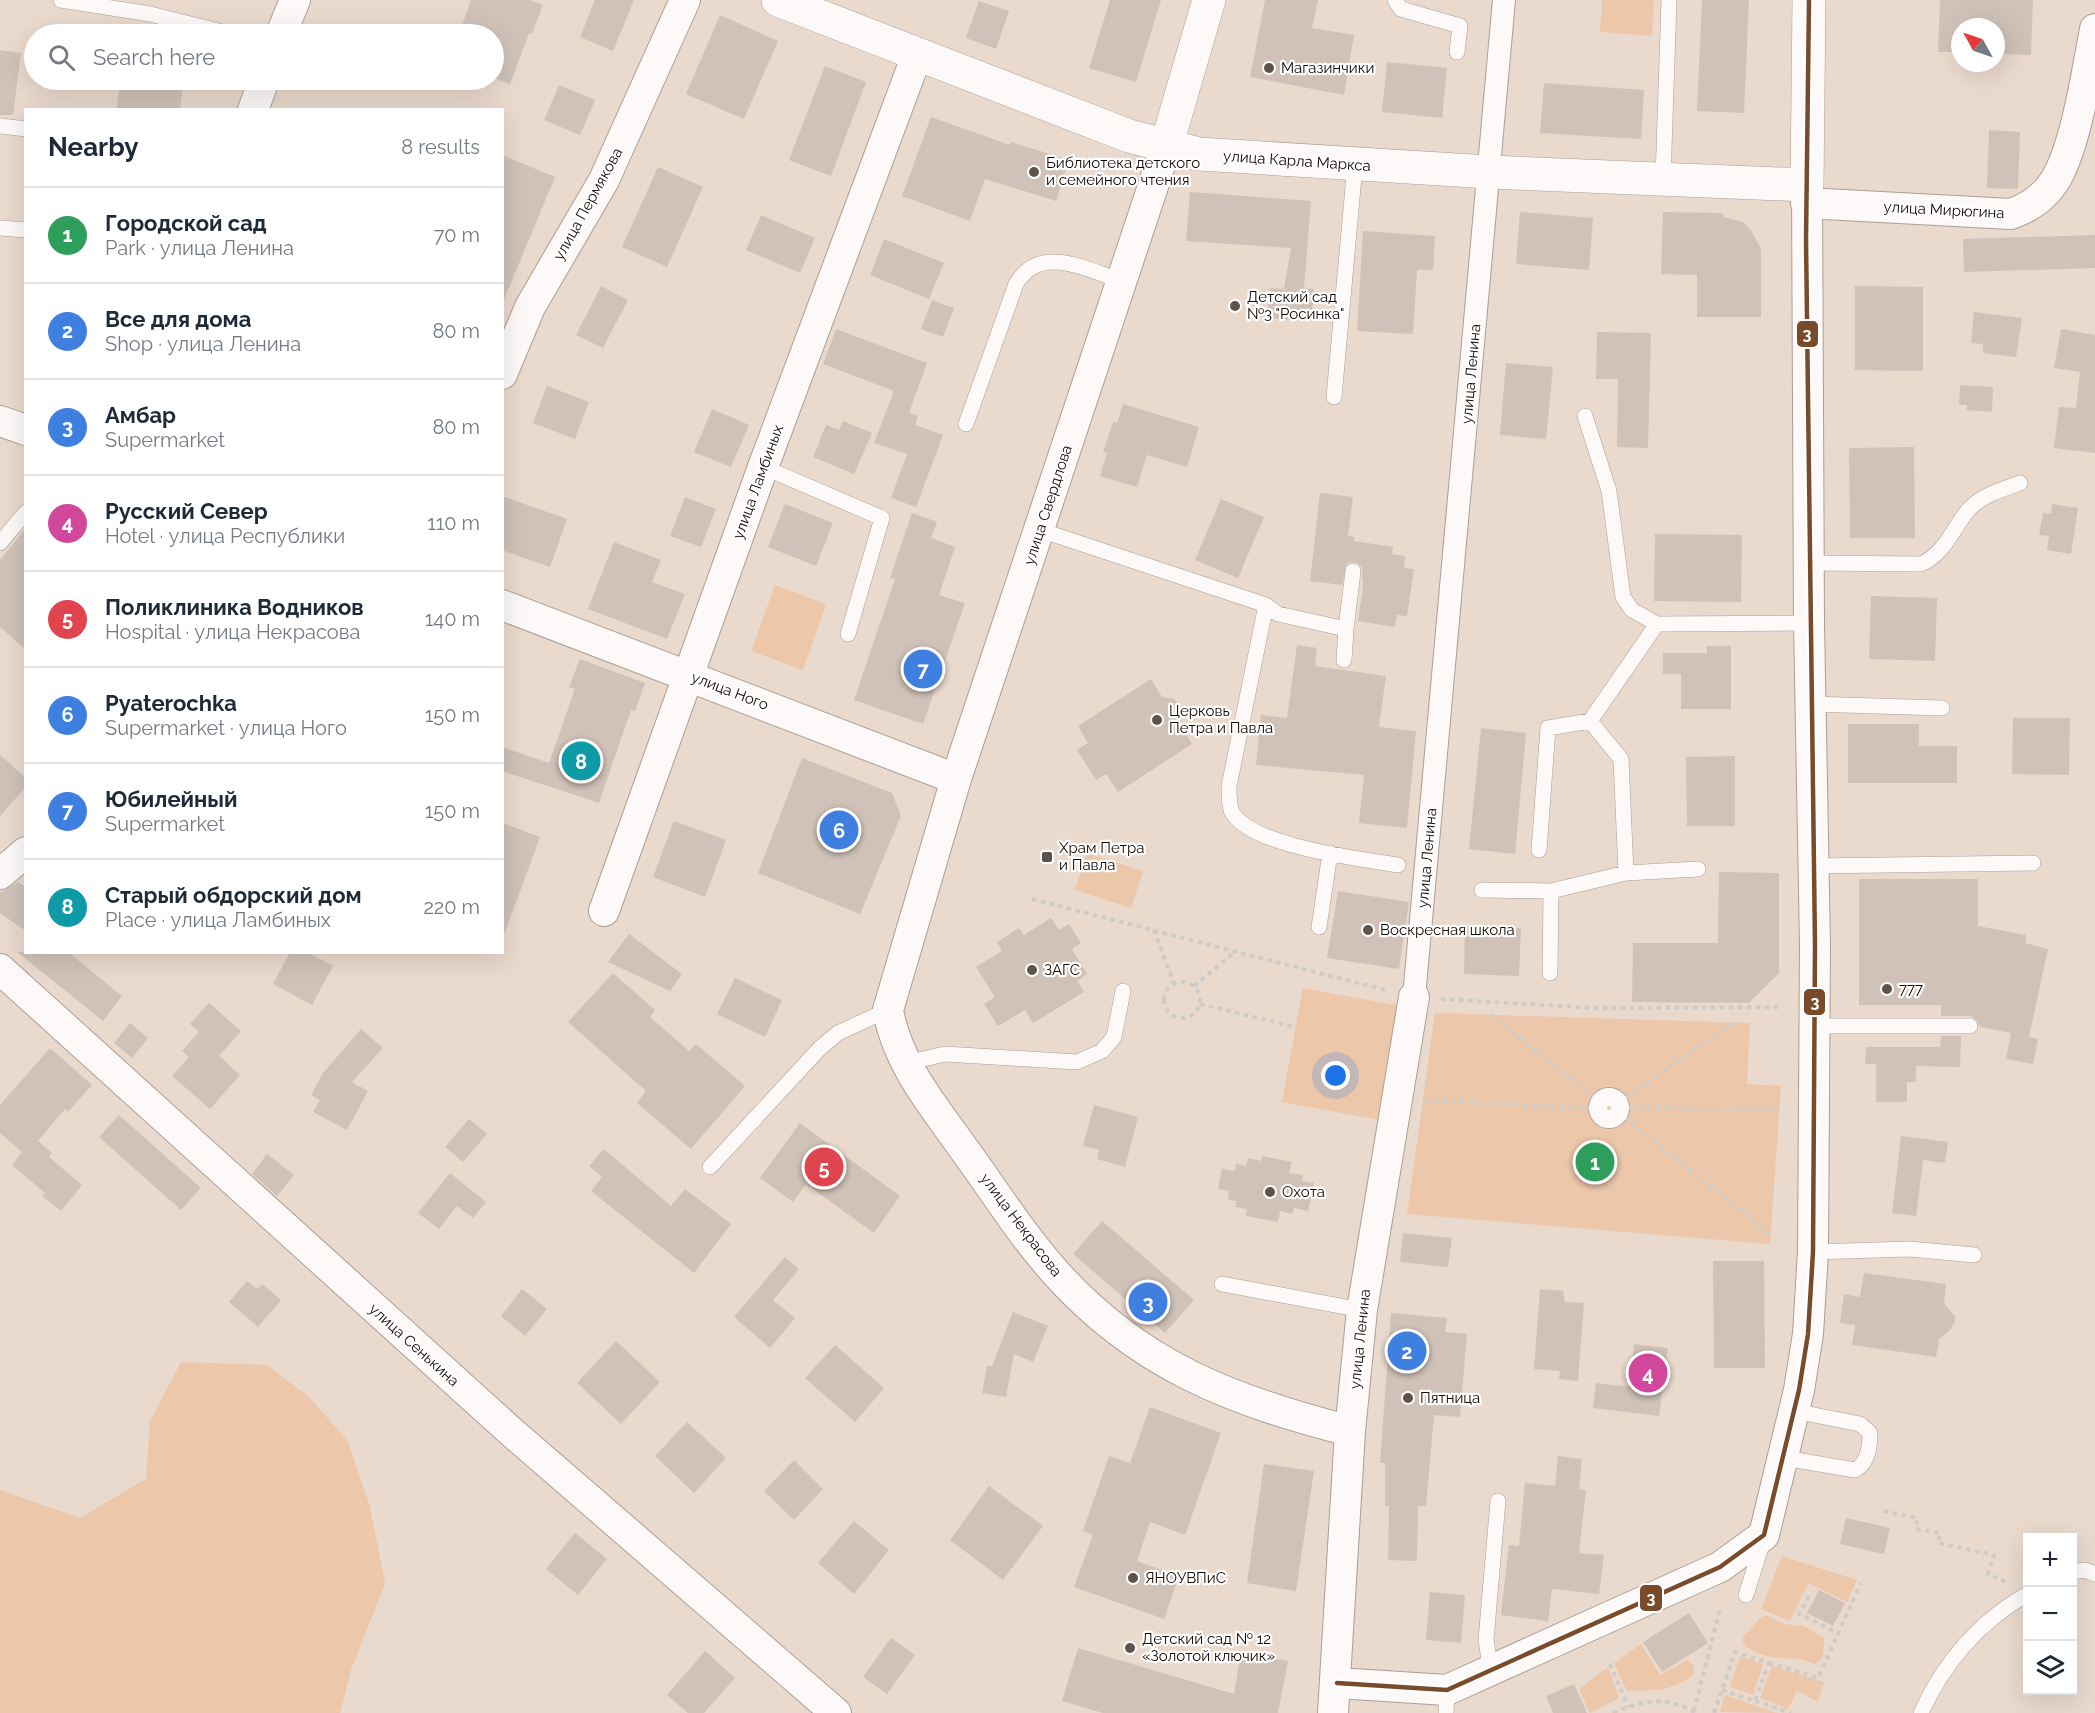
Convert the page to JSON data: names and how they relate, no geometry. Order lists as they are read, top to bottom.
{
  "streets": {
    "street": [
      "улица Карла Маркса",
      "улица Пермякова",
      "улица Мирюгина",
      "улица Ленина",
      "улица Ламбиных",
      "улица Свердлова",
      "улица Ного",
      "улица Некрасова",
      "улица Сенькина"
    ]
  },
  "crossings": [
    ["улица Карла Маркса", "улица Мирюгина"],
    ["улица Карла Маркса", "улица Ленина"],
    ["улица Карла Маркса", "улица Ламбиных"],
    ["улица Карла Маркса", "улица Свердлова"],
    ["улица Ленина", "улица Некрасова"],
    ["улица Ламбиных", "улица Ного"],
    ["улица Свердлова", "улица Ного"],
    ["улица Свердлова", "улица Некрасова"]
  ],
  "places": {
    "other": [
      "Магазинчики",
      "Библиотека детского и семейного чтения",
      "Детский сад №3 \"Росинка\"",
      "Церковь Петра и Павла",
      "Воскресная школа",
      "ЗАГС",
      "777",
      "Охота",
      "Пятница",
      "ЯНОУВПиС",
      "Детский сад № 12 «Золотой ключик»"
    ],
    "transit": ["Храм Петра и Павла"]
  },
  "lines": ["transit line 3"],
  "north": "top left",
  "page": {
    "search": "Search here",
    "heading": ["Nearby", "8 results"],
    "list": [
      {
        "mark": "1",
        "name": "Городской сад",
        "note": "Park · улица Ленина",
        "value": "70 m"
      },
      {
        "mark": "2",
        "name": "Все для дома",
        "note": "Shop · улица Ленина",
        "value": "80 m"
      },
      {
        "mark": "3",
        "name": "Амбар",
        "note": "Supermarket",
        "value": "80 m"
      },
      {
        "mark": "4",
        "name": "Русский Север",
        "note": "Hotel · улица Республики",
        "value": "110 m"
      },
      {
        "mark": "5",
        "name": "Поликлиника Водников",
        "note": "Hospital · улица Некрасова",
        "value": "140 m"
      },
      {
        "mark": "6",
        "name": "Pyaterochka",
        "note": "Supermarket · улица Ного",
        "value": "150 m"
      },
      {
        "mark": "7",
        "name": "Юбилейный",
        "note": "Supermarket",
        "value": "150 m"
      },
      {
        "mark": "8",
        "name": "Старый обдорский дом",
        "note": "Place · улица Ламбиных",
        "value": "220 m"
      }
    ],
    "pins": [
      "7",
      "8",
      "6",
      "1",
      "5",
      "3",
      "2",
      "4"
    ],
    "map_buttons": ["+", "−"]
  }
}
